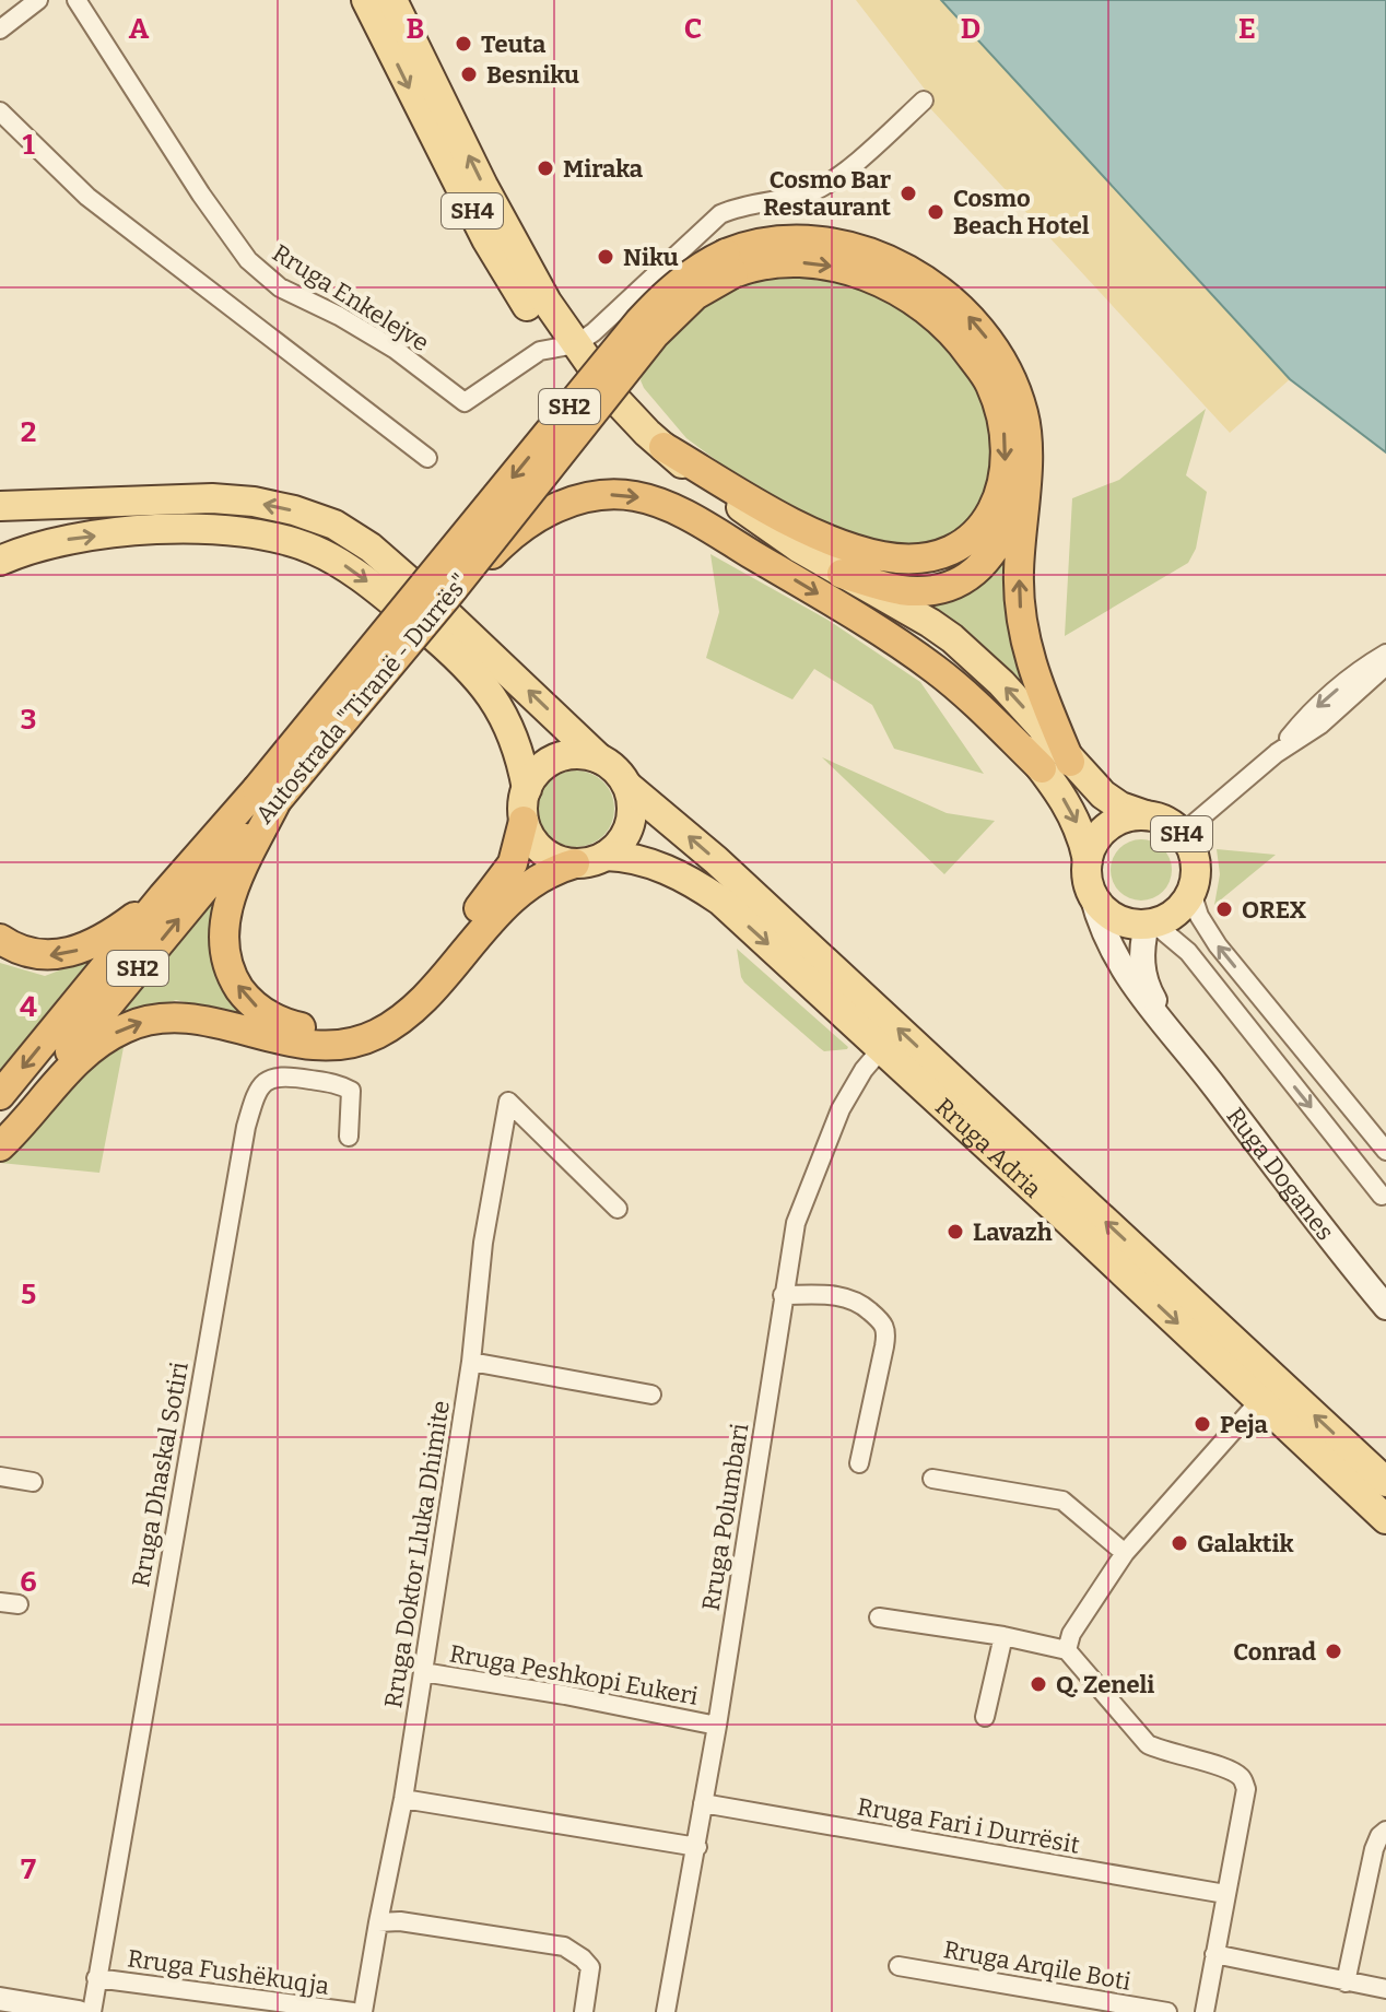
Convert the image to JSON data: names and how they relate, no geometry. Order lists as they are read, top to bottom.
{
  "streets": {
    "highway": ["SH2", "Autostrada \"Tiranë - Durrës\""],
    "main road": ["SH4", "Rruga Adria", "Ruga Doganes"],
    "street": [
      "Rruga Enkelejve",
      "Rruga Dhaskal Sotiri",
      "Rruga Polumbari",
      "Rruga Doktor Lluka Dhimite",
      "Rruga Peshkopi Eukeri",
      "Rruga Fari i Durrësit",
      "Rruga Arqile Boti",
      "Rruga Fushëkuqja"
    ]
  },
  "crossings": [
    ["SH4", "Rruga Enkelejve"],
    ["Rruga Adria", "Rruga Polumbari"],
    ["Rruga Dhaskal Sotiri", "Rruga Fushëkuqja"],
    ["Rruga Polumbari", "Rruga Peshkopi Eukeri"],
    ["Rruga Polumbari", "Rruga Fari i Durrësit"],
    ["Rruga Doktor Lluka Dhimite", "Rruga Peshkopi Eukeri"]
  ],
  "places": [
    "Teuta",
    "Besniku",
    "Miraka",
    "Cosmo Bar Restaurant",
    "Cosmo Beach Hotel",
    "Niku",
    "OREX",
    "Lavazh",
    "Peja",
    "Galaktik",
    "Conrad",
    "Q. Zeneli"
  ],
  "grid": {
    "columns": [
      "A",
      "B",
      "C",
      "D",
      "E"
    ],
    "rows": [
      "1",
      "2",
      "3",
      "4",
      "5",
      "6",
      "7"
    ]
  }
}
